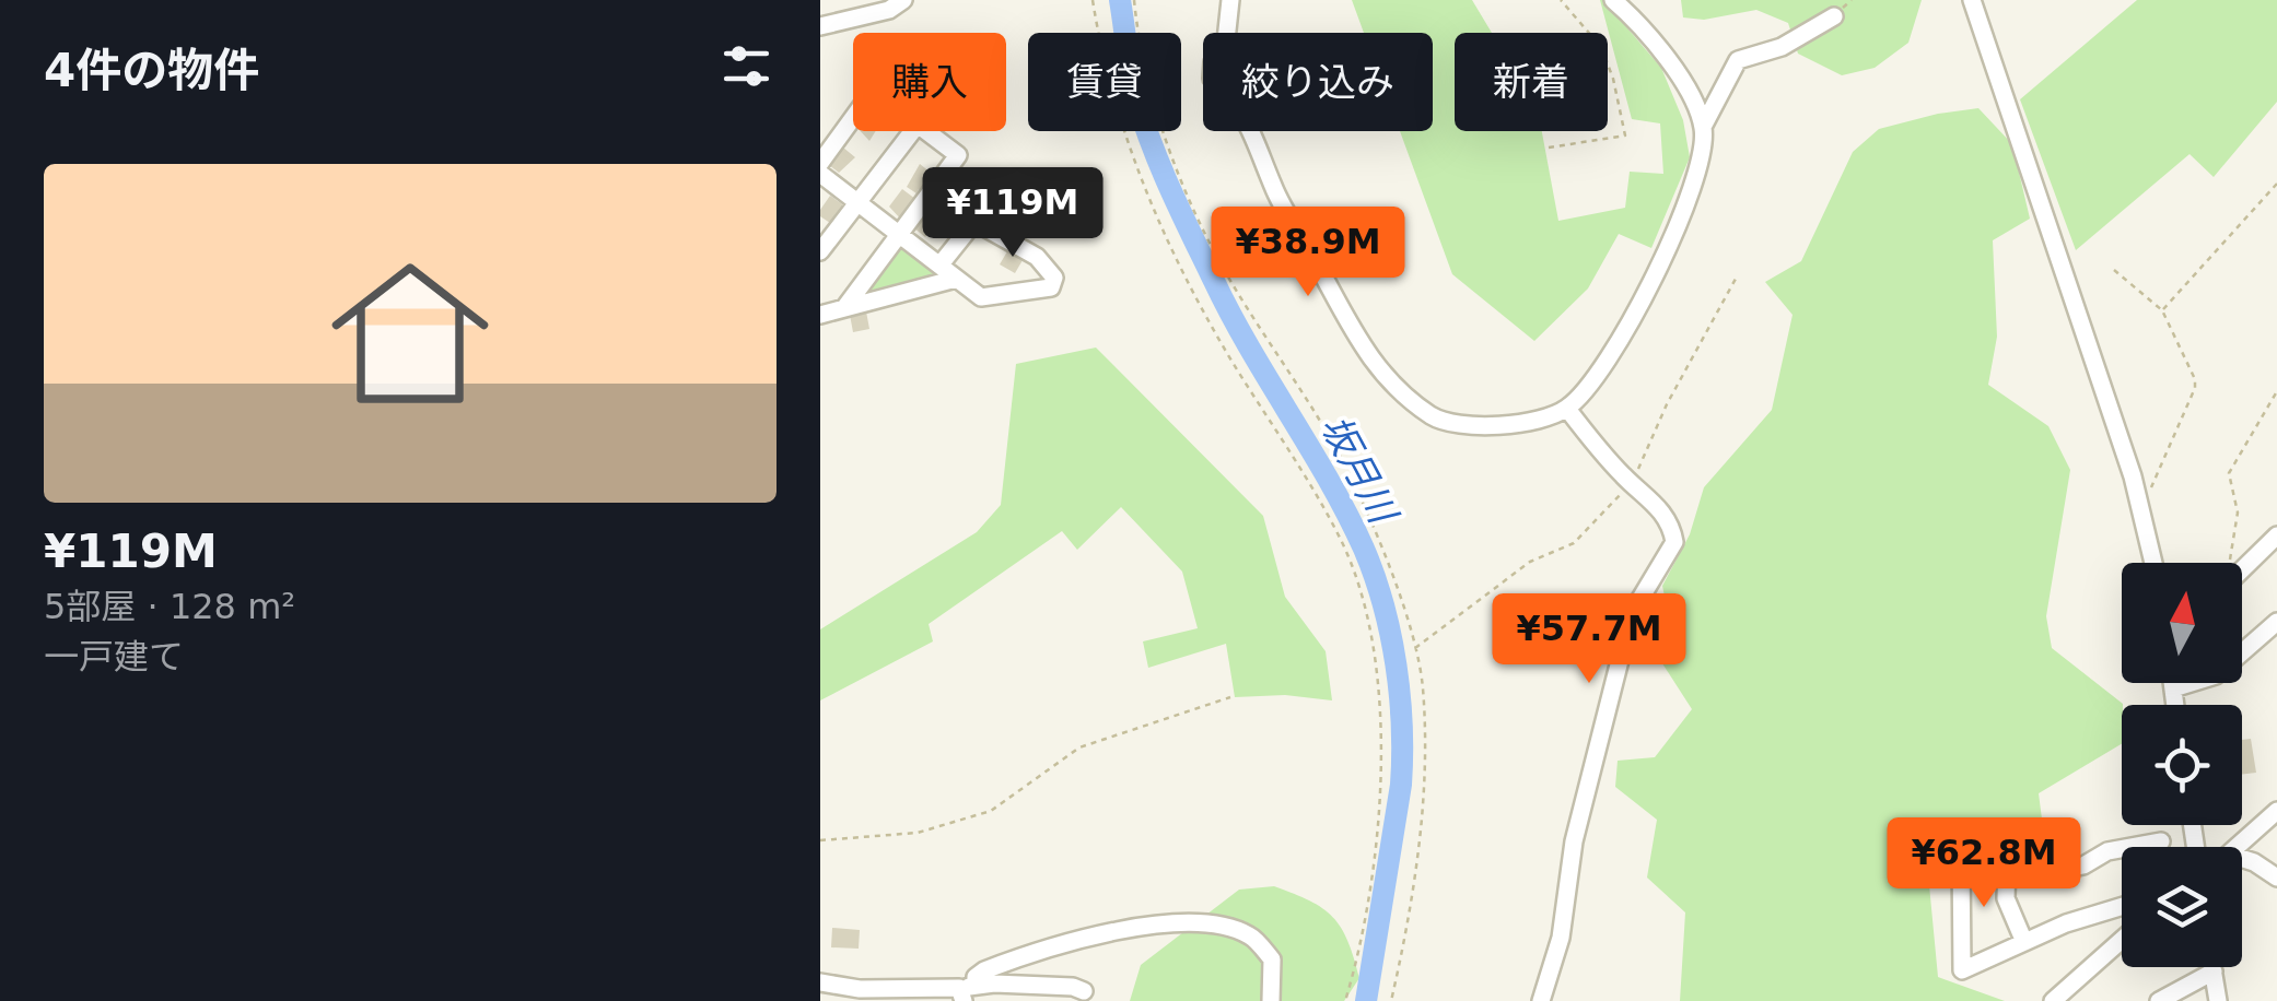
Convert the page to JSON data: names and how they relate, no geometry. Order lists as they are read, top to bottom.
{
  "water": ["坂月川"],
  "north": "top",
  "page": {
    "heading": "4件の物件",
    "chip": [
      "購入",
      "賃貸",
      "絞り込み",
      "新着"
    ],
    "list": [
      {
        "name": "¥119M",
        "note": "5部屋 · 128 m² · 一戸建て"
      }
    ],
    "price": [
      "¥119M",
      "¥38.9M",
      "¥57.7M",
      "¥62.8M"
    ]
  }
}
